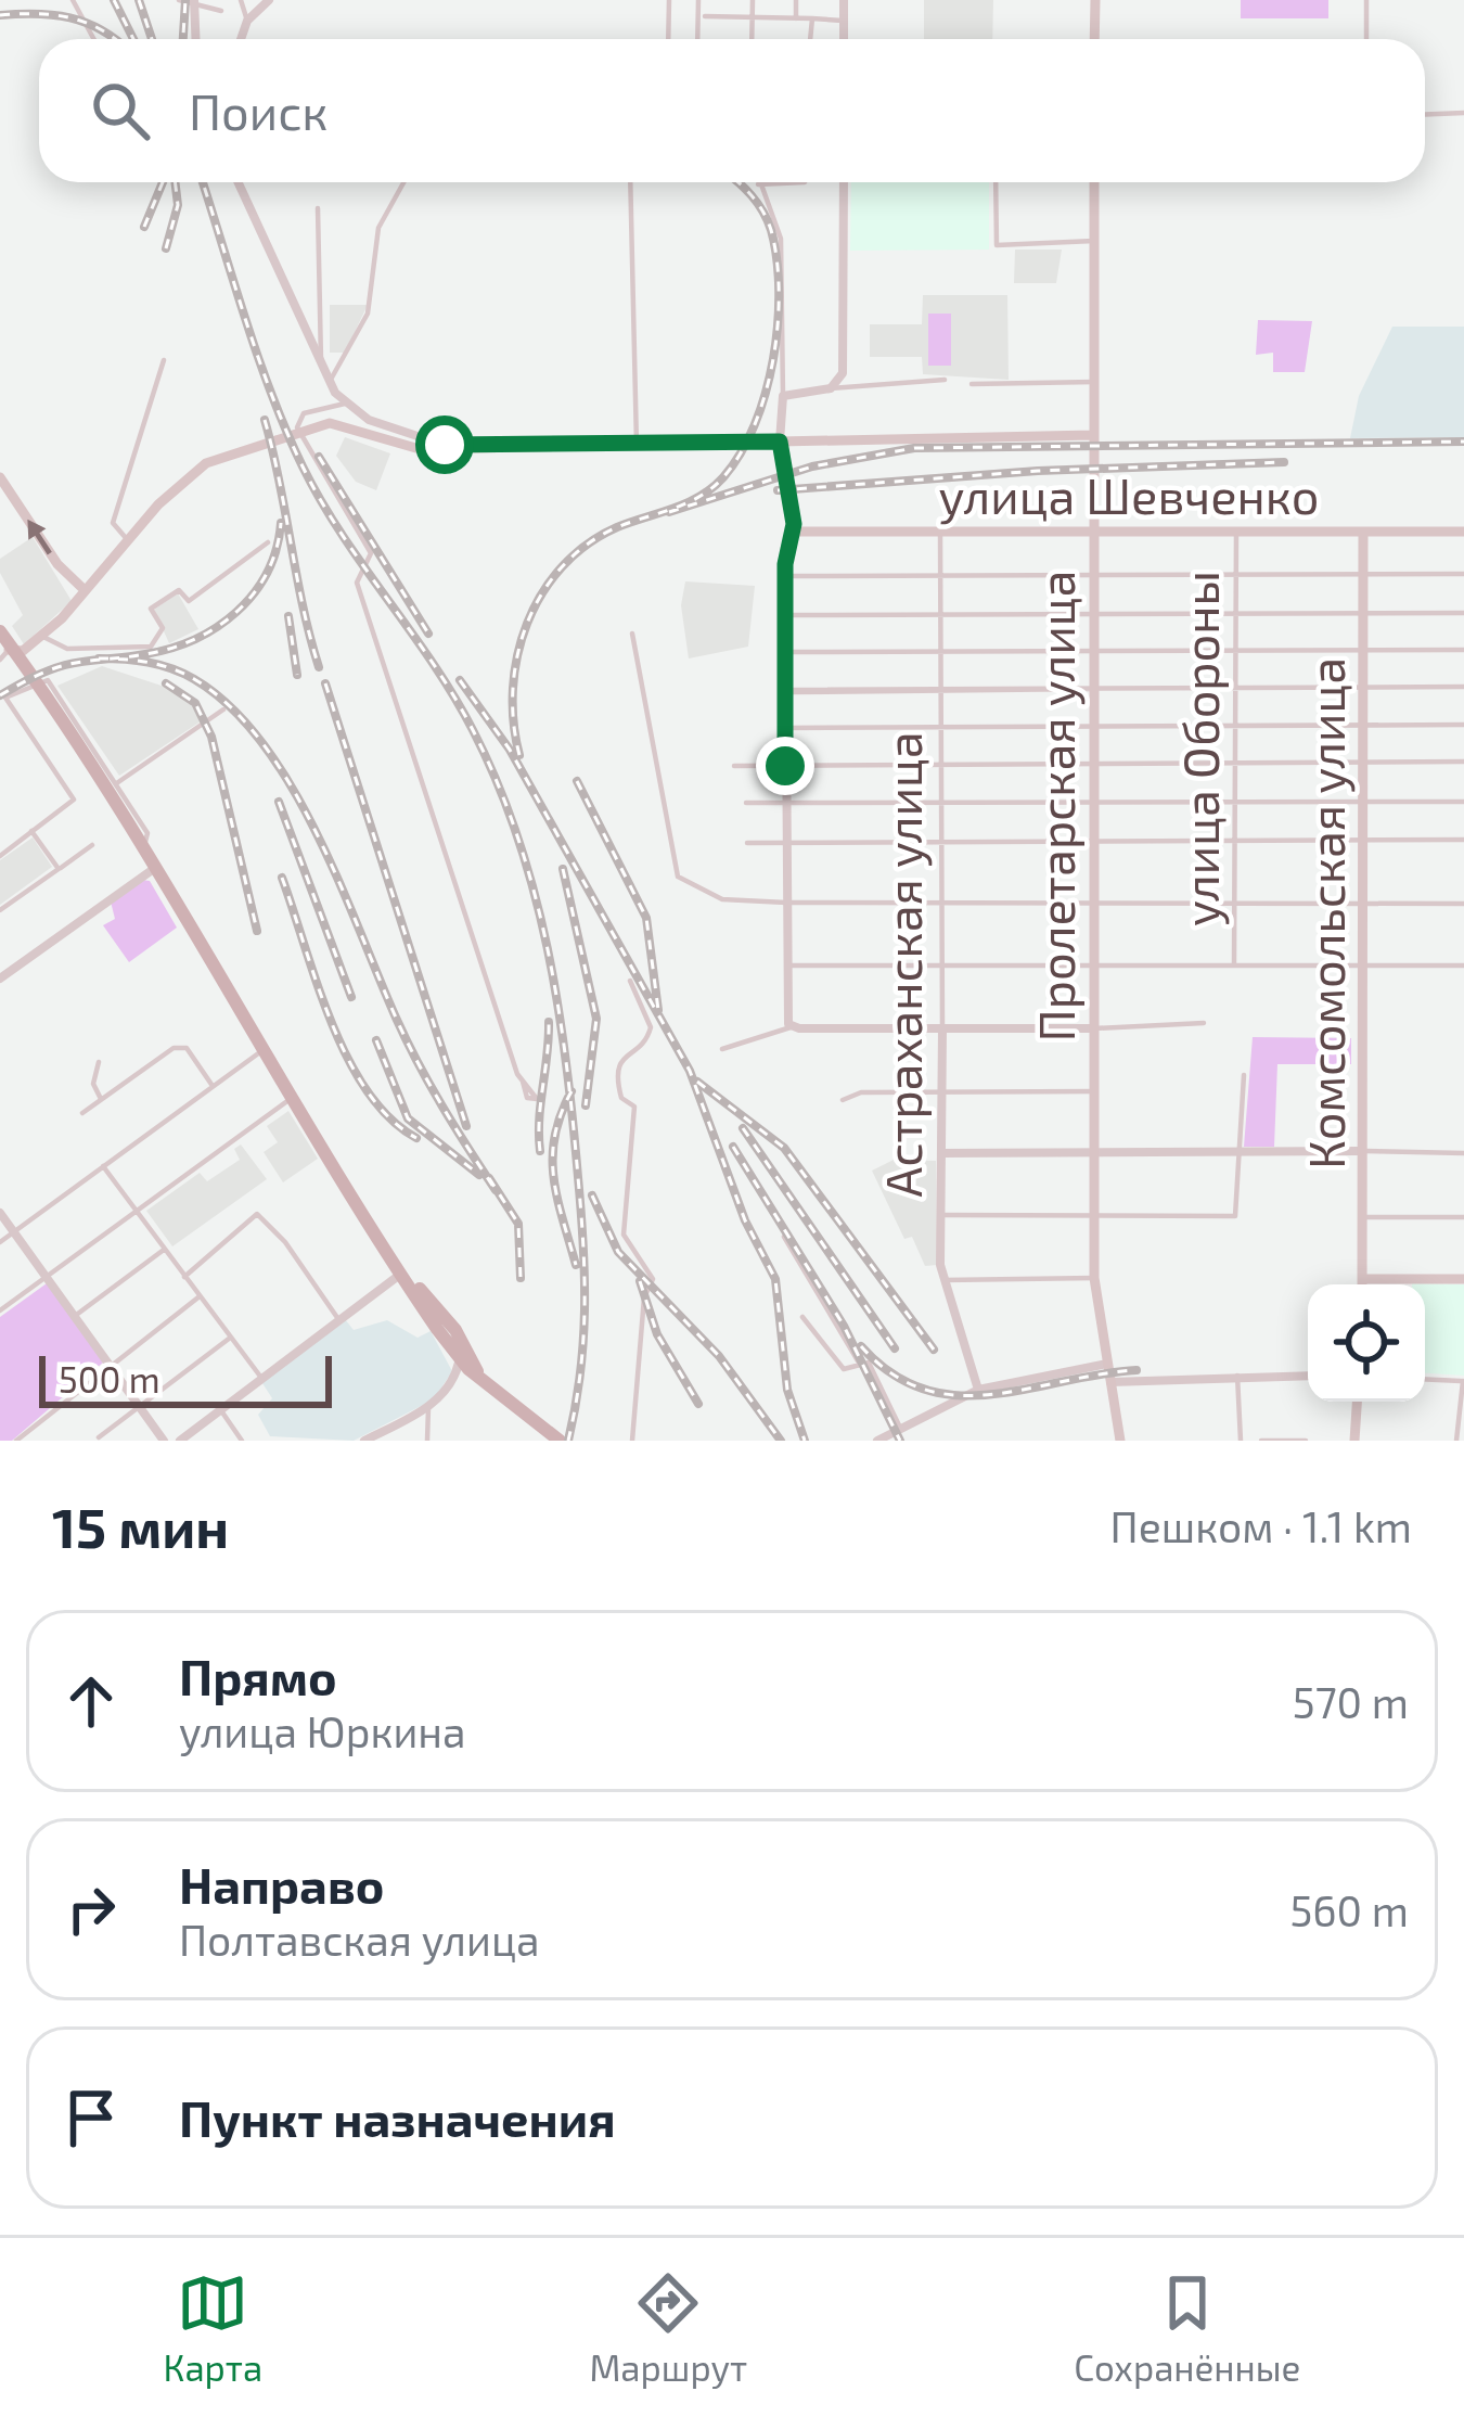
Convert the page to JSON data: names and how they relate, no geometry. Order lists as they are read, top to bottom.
{
  "streets": {
    "main road": ["улица Шевченко", "Пролетарская улица", "Комсомольская улица"],
    "street": ["улица Обороны", "Астраханская улица"]
  },
  "crossings": [
    ["улица Шевченко", "улица Обороны"],
    ["улица Шевченко", "Пролетарская улица"],
    ["улица Шевченко", "Комсомольская улица"],
    ["улица Шевченко", "Астраханская улица"]
  ],
  "scale_bar": "500 m",
  "page": {
    "search": "Поиск",
    "scale": "500 m",
    "heading": ["15 мин", "Пешком · 1.1 km"],
    "list": [
      ["Прямо", "улица Юркина", "570 m"],
      ["Направо", "Полтавская улица", "560 m"],
      "Пункт назначения"
    ],
    "nav": ["Карта", "Маршрут", "Сохранённые"]
  }
}
